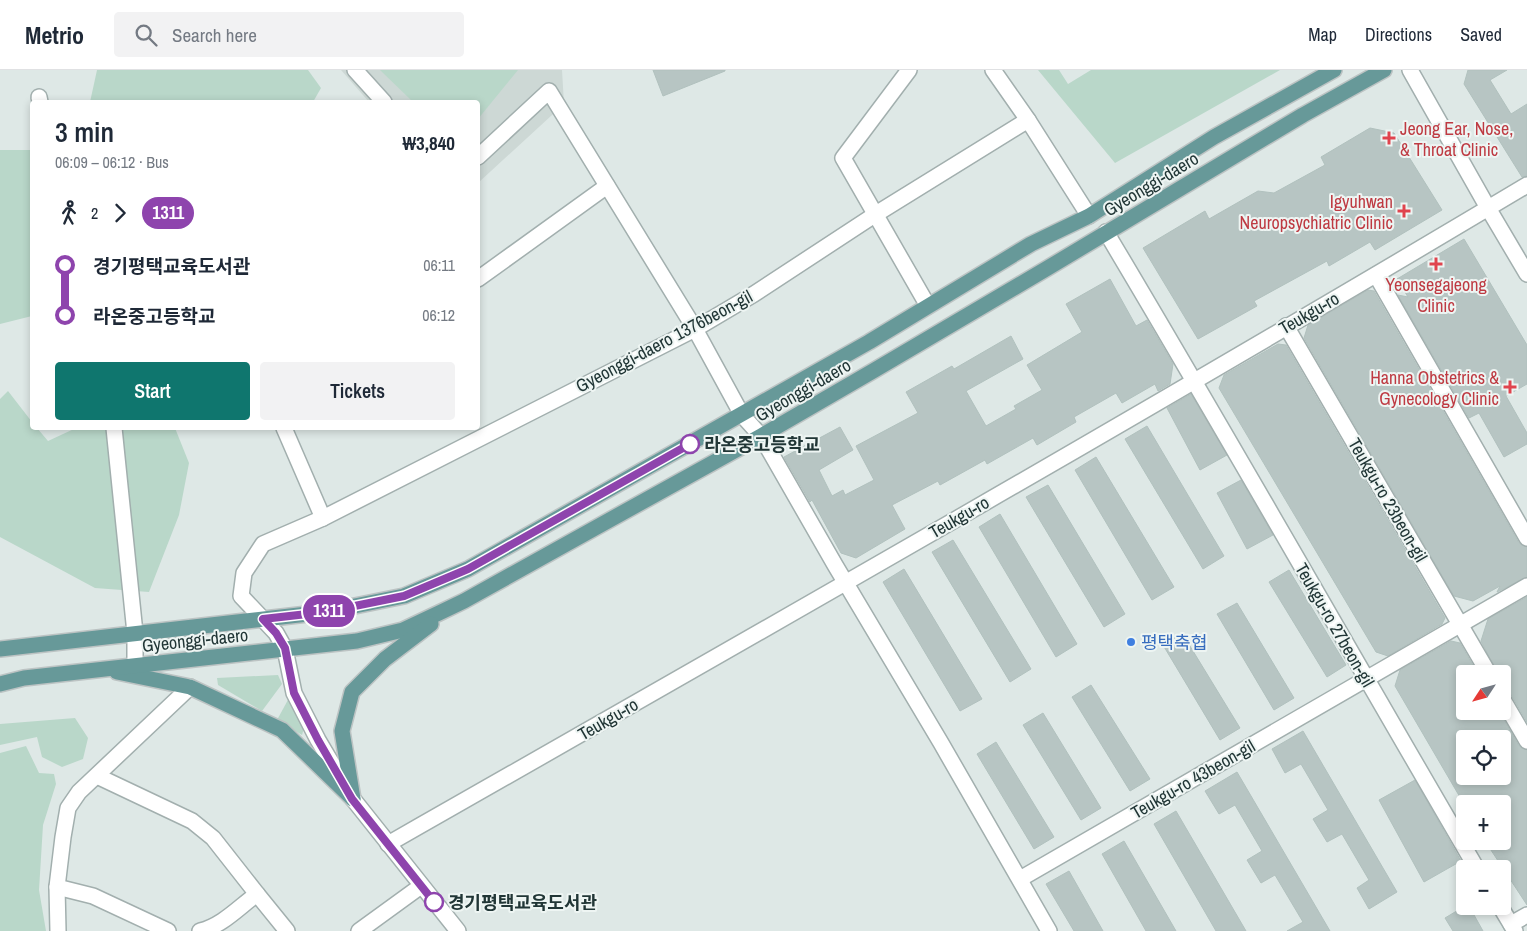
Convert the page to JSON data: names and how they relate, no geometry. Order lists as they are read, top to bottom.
{
  "streets": {
    "main road": ["Gyeonggi-daero"],
    "street": [
      "Teukgu-ro",
      "Gyeonggi-daero 1376beon-gil",
      "Teukgu-ro 23beon-gil",
      "Teukgu-ro 27beon-gil",
      "Teukgu-ro 43beon-gil"
    ]
  },
  "crossings": [
    ["Gyeonggi-daero", "Gyeonggi-daero 1376beon-gil"],
    ["Gyeonggi-daero", "Teukgu-ro 27beon-gil"],
    ["Teukgu-ro", "Teukgu-ro 23beon-gil"],
    ["Teukgu-ro", "Teukgu-ro 27beon-gil"],
    ["Teukgu-ro 23beon-gil", "Teukgu-ro 43beon-gil"],
    ["Teukgu-ro 27beon-gil", "Teukgu-ro 43beon-gil"]
  ],
  "places": {
    "health": [
      "Jeong Ear, Nose, & Throat Clinic",
      "Igyuhwan Neuropsychiatric Clinic",
      "Yeonsegajeong Clinic",
      "Hanna Obstetrics & Gynecology Clinic"
    ],
    "other": ["라온중고등학교", "평택축협", "경기평택교육도서관"]
  },
  "lines": ["bus line 1311"],
  "north": "bottom left",
  "page": {
    "header": "Metrio",
    "search": "Search here",
    "nav": ["Map", "Directions", "Saved"],
    "on_map": "1311",
    "heading": ["3 min", "06:09 – 06:12 · Bus", "₩3,840"],
    "legs": ["2", "1311"],
    "list": [
      {
        "name": "경기평택교육도서관",
        "value": "06:11"
      },
      {
        "name": "라온중고등학교",
        "value": "06:12"
      }
    ],
    "buttons": ["Start", "Tickets"],
    "map_buttons": ["+", "−"]
  }
}
